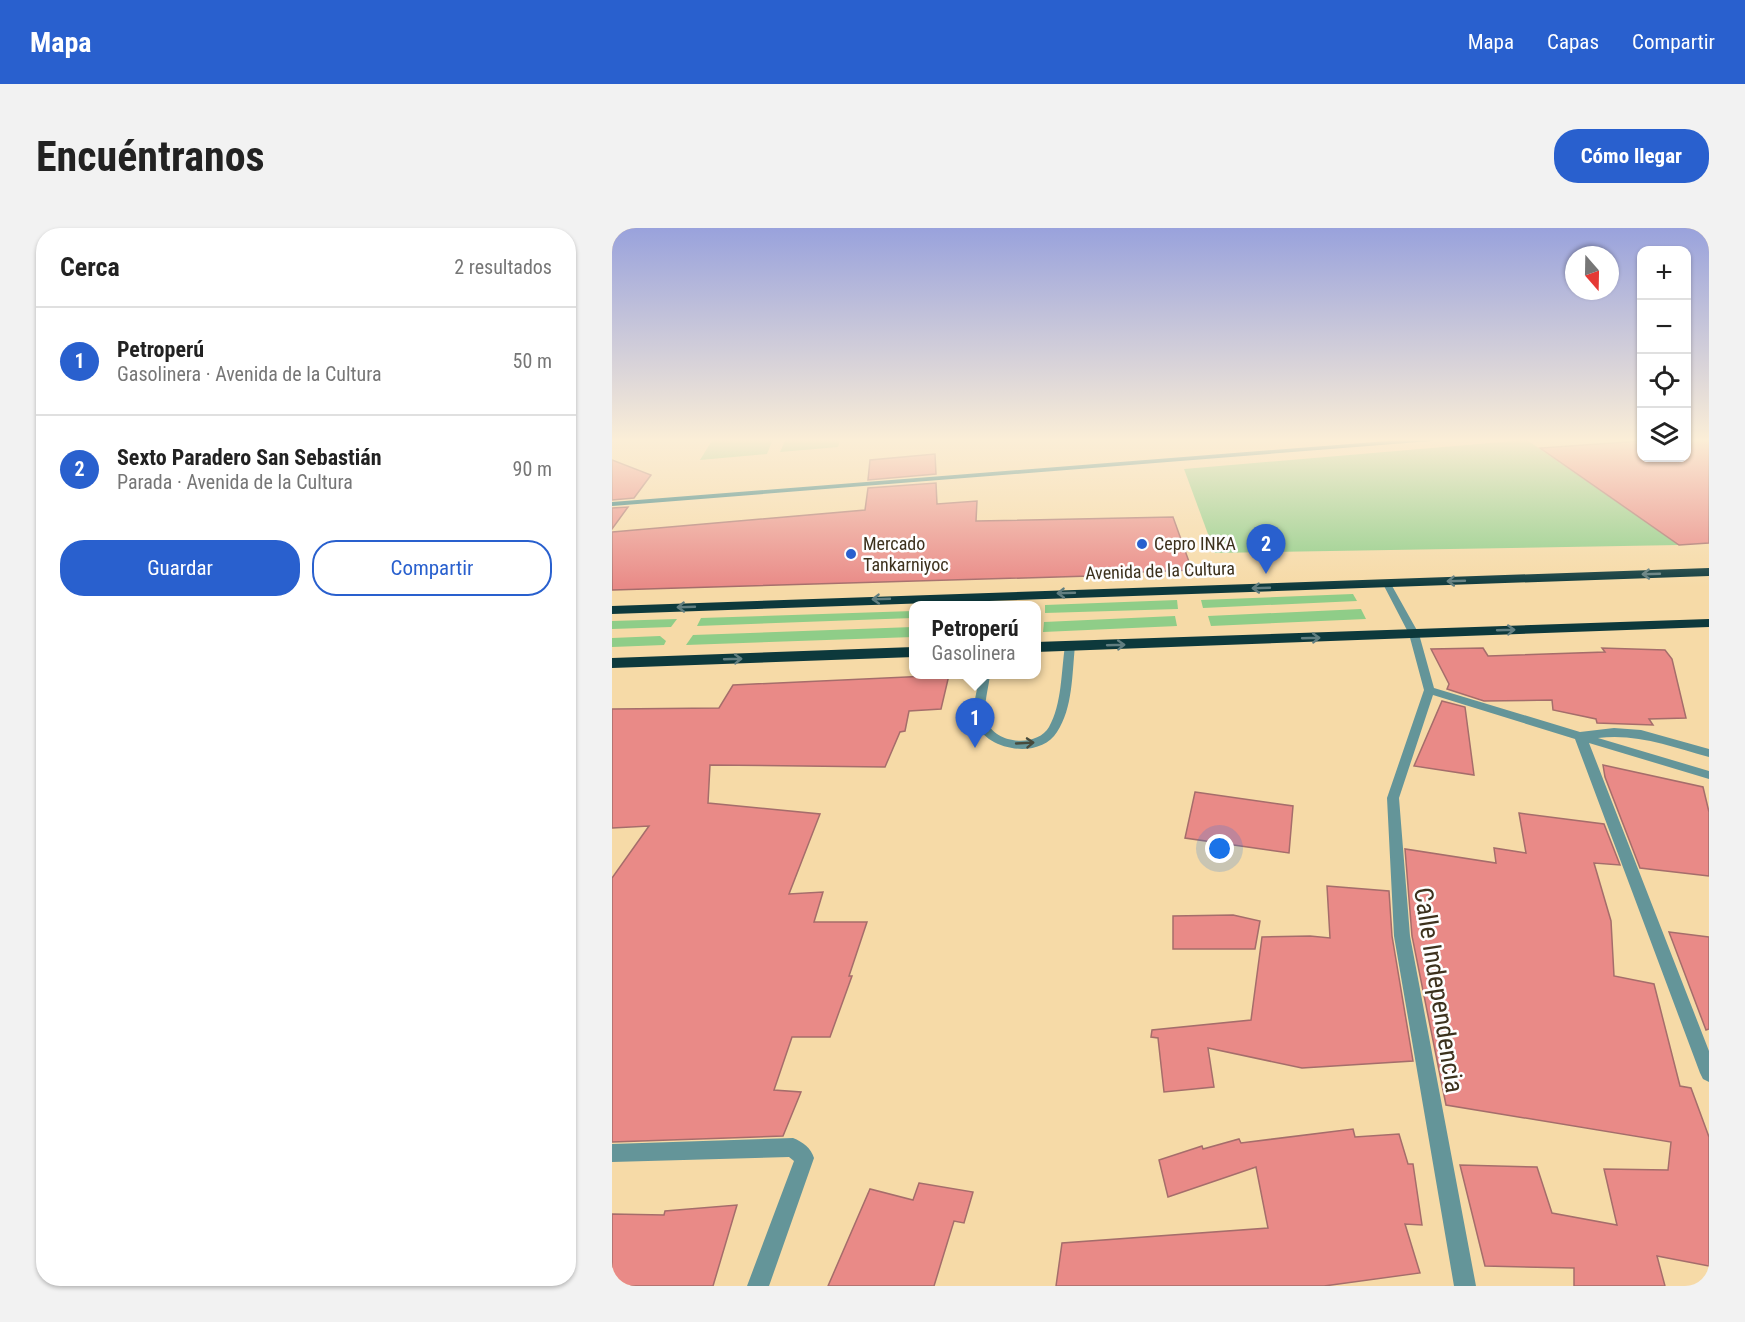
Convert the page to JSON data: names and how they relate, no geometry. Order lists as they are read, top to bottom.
{
  "streets": {
    "highway": ["Avenida de la Cultura"],
    "street": ["Calle Independencia"]
  },
  "places": ["Cepro INKA", "Mercado Tankarniyoc"],
  "north": "bottom",
  "page": {
    "header": "Mapa",
    "nav": ["Mapa", "Capas", "Compartir"],
    "buttons": [
      "Cómo llegar",
      ["Guardar", "Compartir"]
    ],
    "title": "Encuéntranos",
    "heading": ["Cerca", "2 resultados"],
    "map_buttons": ["+", "−"],
    "list": [
      {
        "mark": "1",
        "name": "Petroperú",
        "note": "Gasolinera · Avenida de la Cultura",
        "value": "50 m"
      },
      {
        "mark": "2",
        "name": "Sexto Paradero San Sebastián",
        "note": "Parada · Avenida de la Cultura",
        "value": "90 m"
      }
    ],
    "pins": ["2", "1"],
    "popup": ["Petroperú", "Gasolinera"]
  }
}
